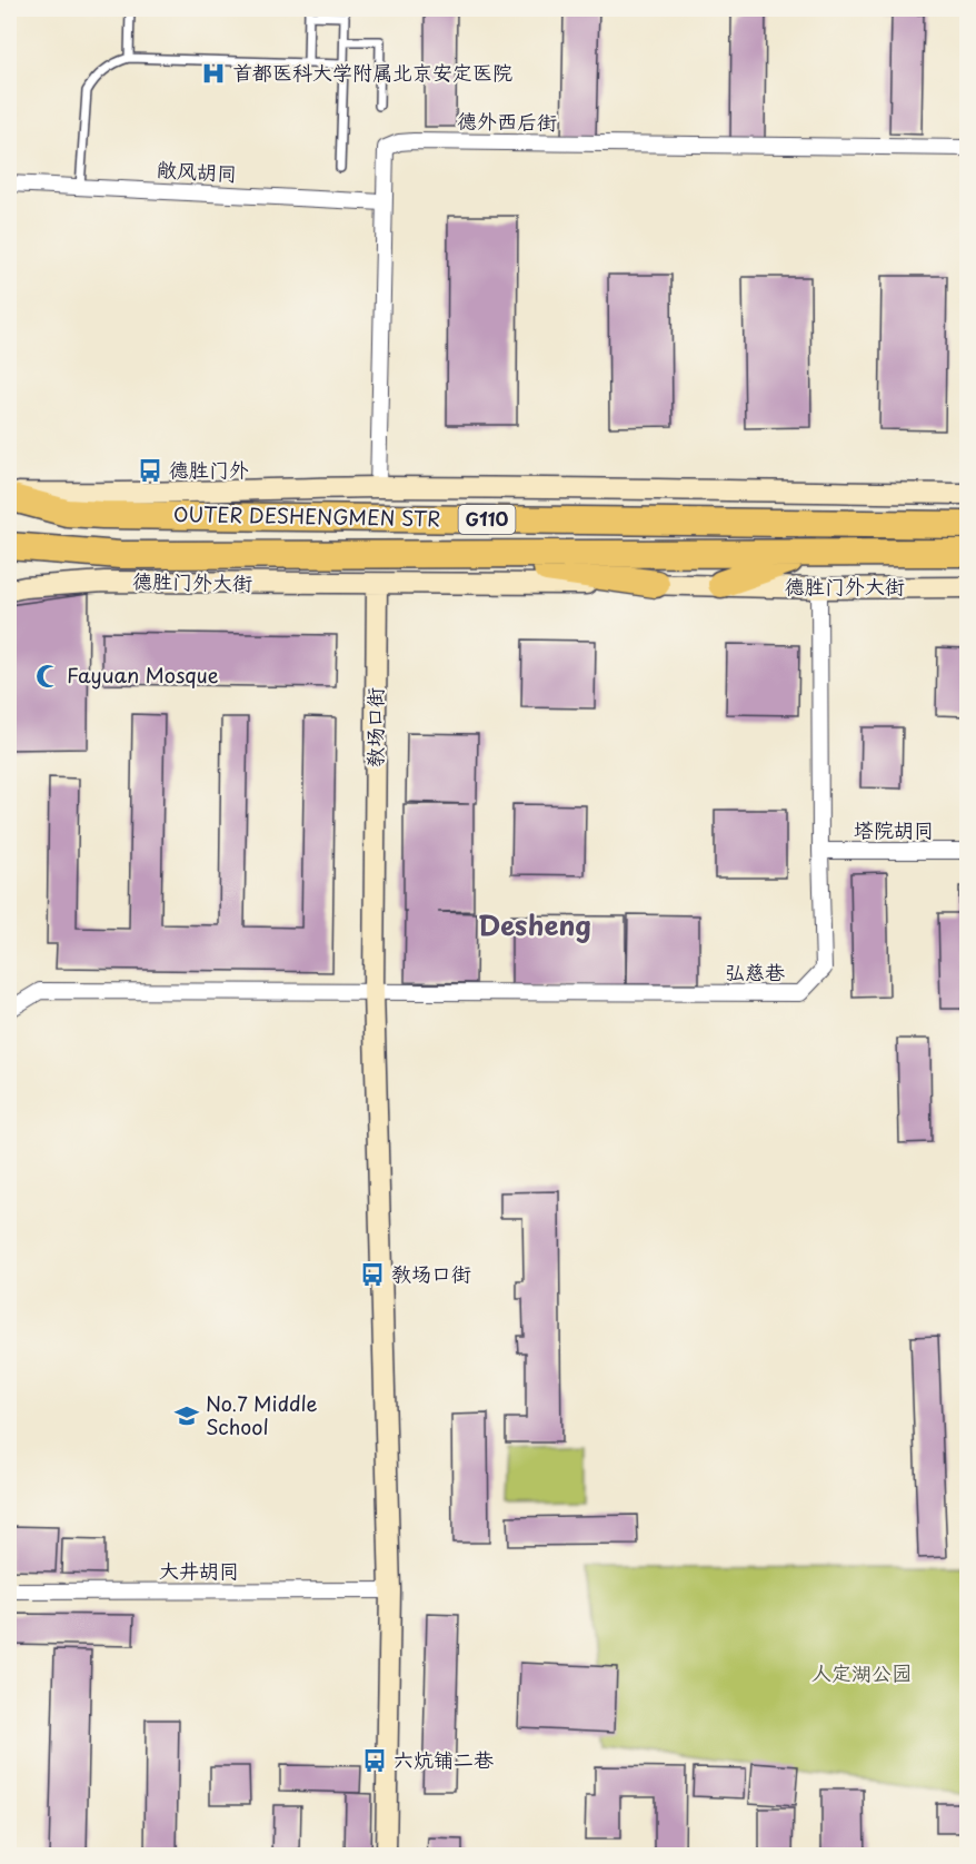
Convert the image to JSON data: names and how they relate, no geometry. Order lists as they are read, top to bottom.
{
  "streets": {
    "highway": ["OUTER DESHENGMEN STR", "G110"],
    "street": [
      "德外西后街",
      "敞风胡同",
      "德胜门外大街",
      "教场口街",
      "塔院胡同",
      "弘慈巷",
      "大井胡同"
    ]
  },
  "crossings": [
    ["德外西后街", "敞风胡同"],
    ["德外西后街", "OUTER DESHENGMEN STR"],
    ["OUTER DESHENGMEN STR", "G110"],
    ["德胜门外大街", "教场口街"],
    ["德胜门外大街", "弘慈巷"],
    ["教场口街", "弘慈巷"],
    ["教场口街", "大井胡同"],
    ["塔院胡同", "弘慈巷"]
  ],
  "districts": ["Desheng"],
  "parks": ["人定湖公园"],
  "places": {
    "hospital": ["首都医科大学附属北京安定医院"],
    "bus stop": ["德胜门外", "教场口街", "六炕铺二巷"],
    "mosque": ["Fayuan Mosque"],
    "school or university": ["No.7 Middle School"]
  }
}
